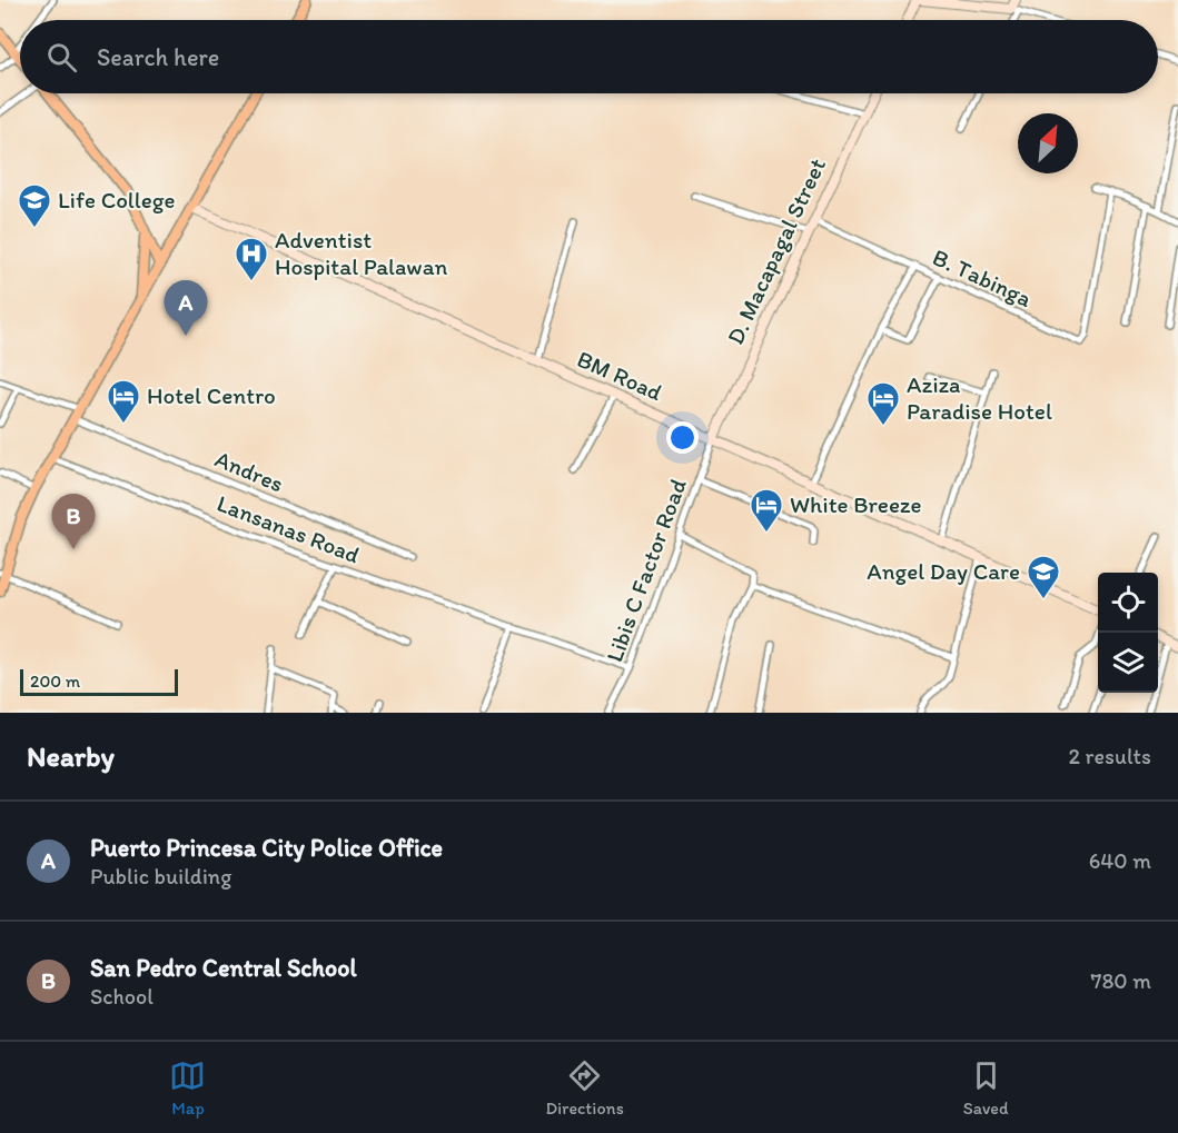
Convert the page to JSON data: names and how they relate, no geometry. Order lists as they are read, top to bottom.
{
  "streets": {
    "street": [
      "D. Macapagal Street",
      "B. Tabinga",
      "BM Road",
      "Andres",
      "Lansanas Road",
      "Libis C Factor Road"
    ]
  },
  "crossings": [
    ["D. Macapagal Street", "B. Tabinga"],
    ["D. Macapagal Street", "BM Road"],
    ["D. Macapagal Street", "Libis C Factor Road"],
    ["BM Road", "Libis C Factor Road"],
    ["Lansanas Road", "Libis C Factor Road"]
  ],
  "places": {
    "school or university": ["Life College", "Angel Day Care"],
    "hospital": ["Adventist Hospital Palawan"],
    "hotel": ["Hotel Centro", "Aziza Paradise Hotel", "White Breeze"]
  },
  "scale_bar": "200 m",
  "north": "top right",
  "page": {
    "search": "Search here",
    "pins": ["A", "B"],
    "scale": "200 m",
    "heading": ["Nearby", "2 results"],
    "list": [
      {
        "mark": "A",
        "name": "Puerto Princesa City Police Office",
        "note": "Public building",
        "value": "640 m"
      },
      {
        "mark": "B",
        "name": "San Pedro Central School",
        "note": "School",
        "value": "780 m"
      }
    ],
    "nav": ["Map", "Directions", "Saved"]
  }
}
